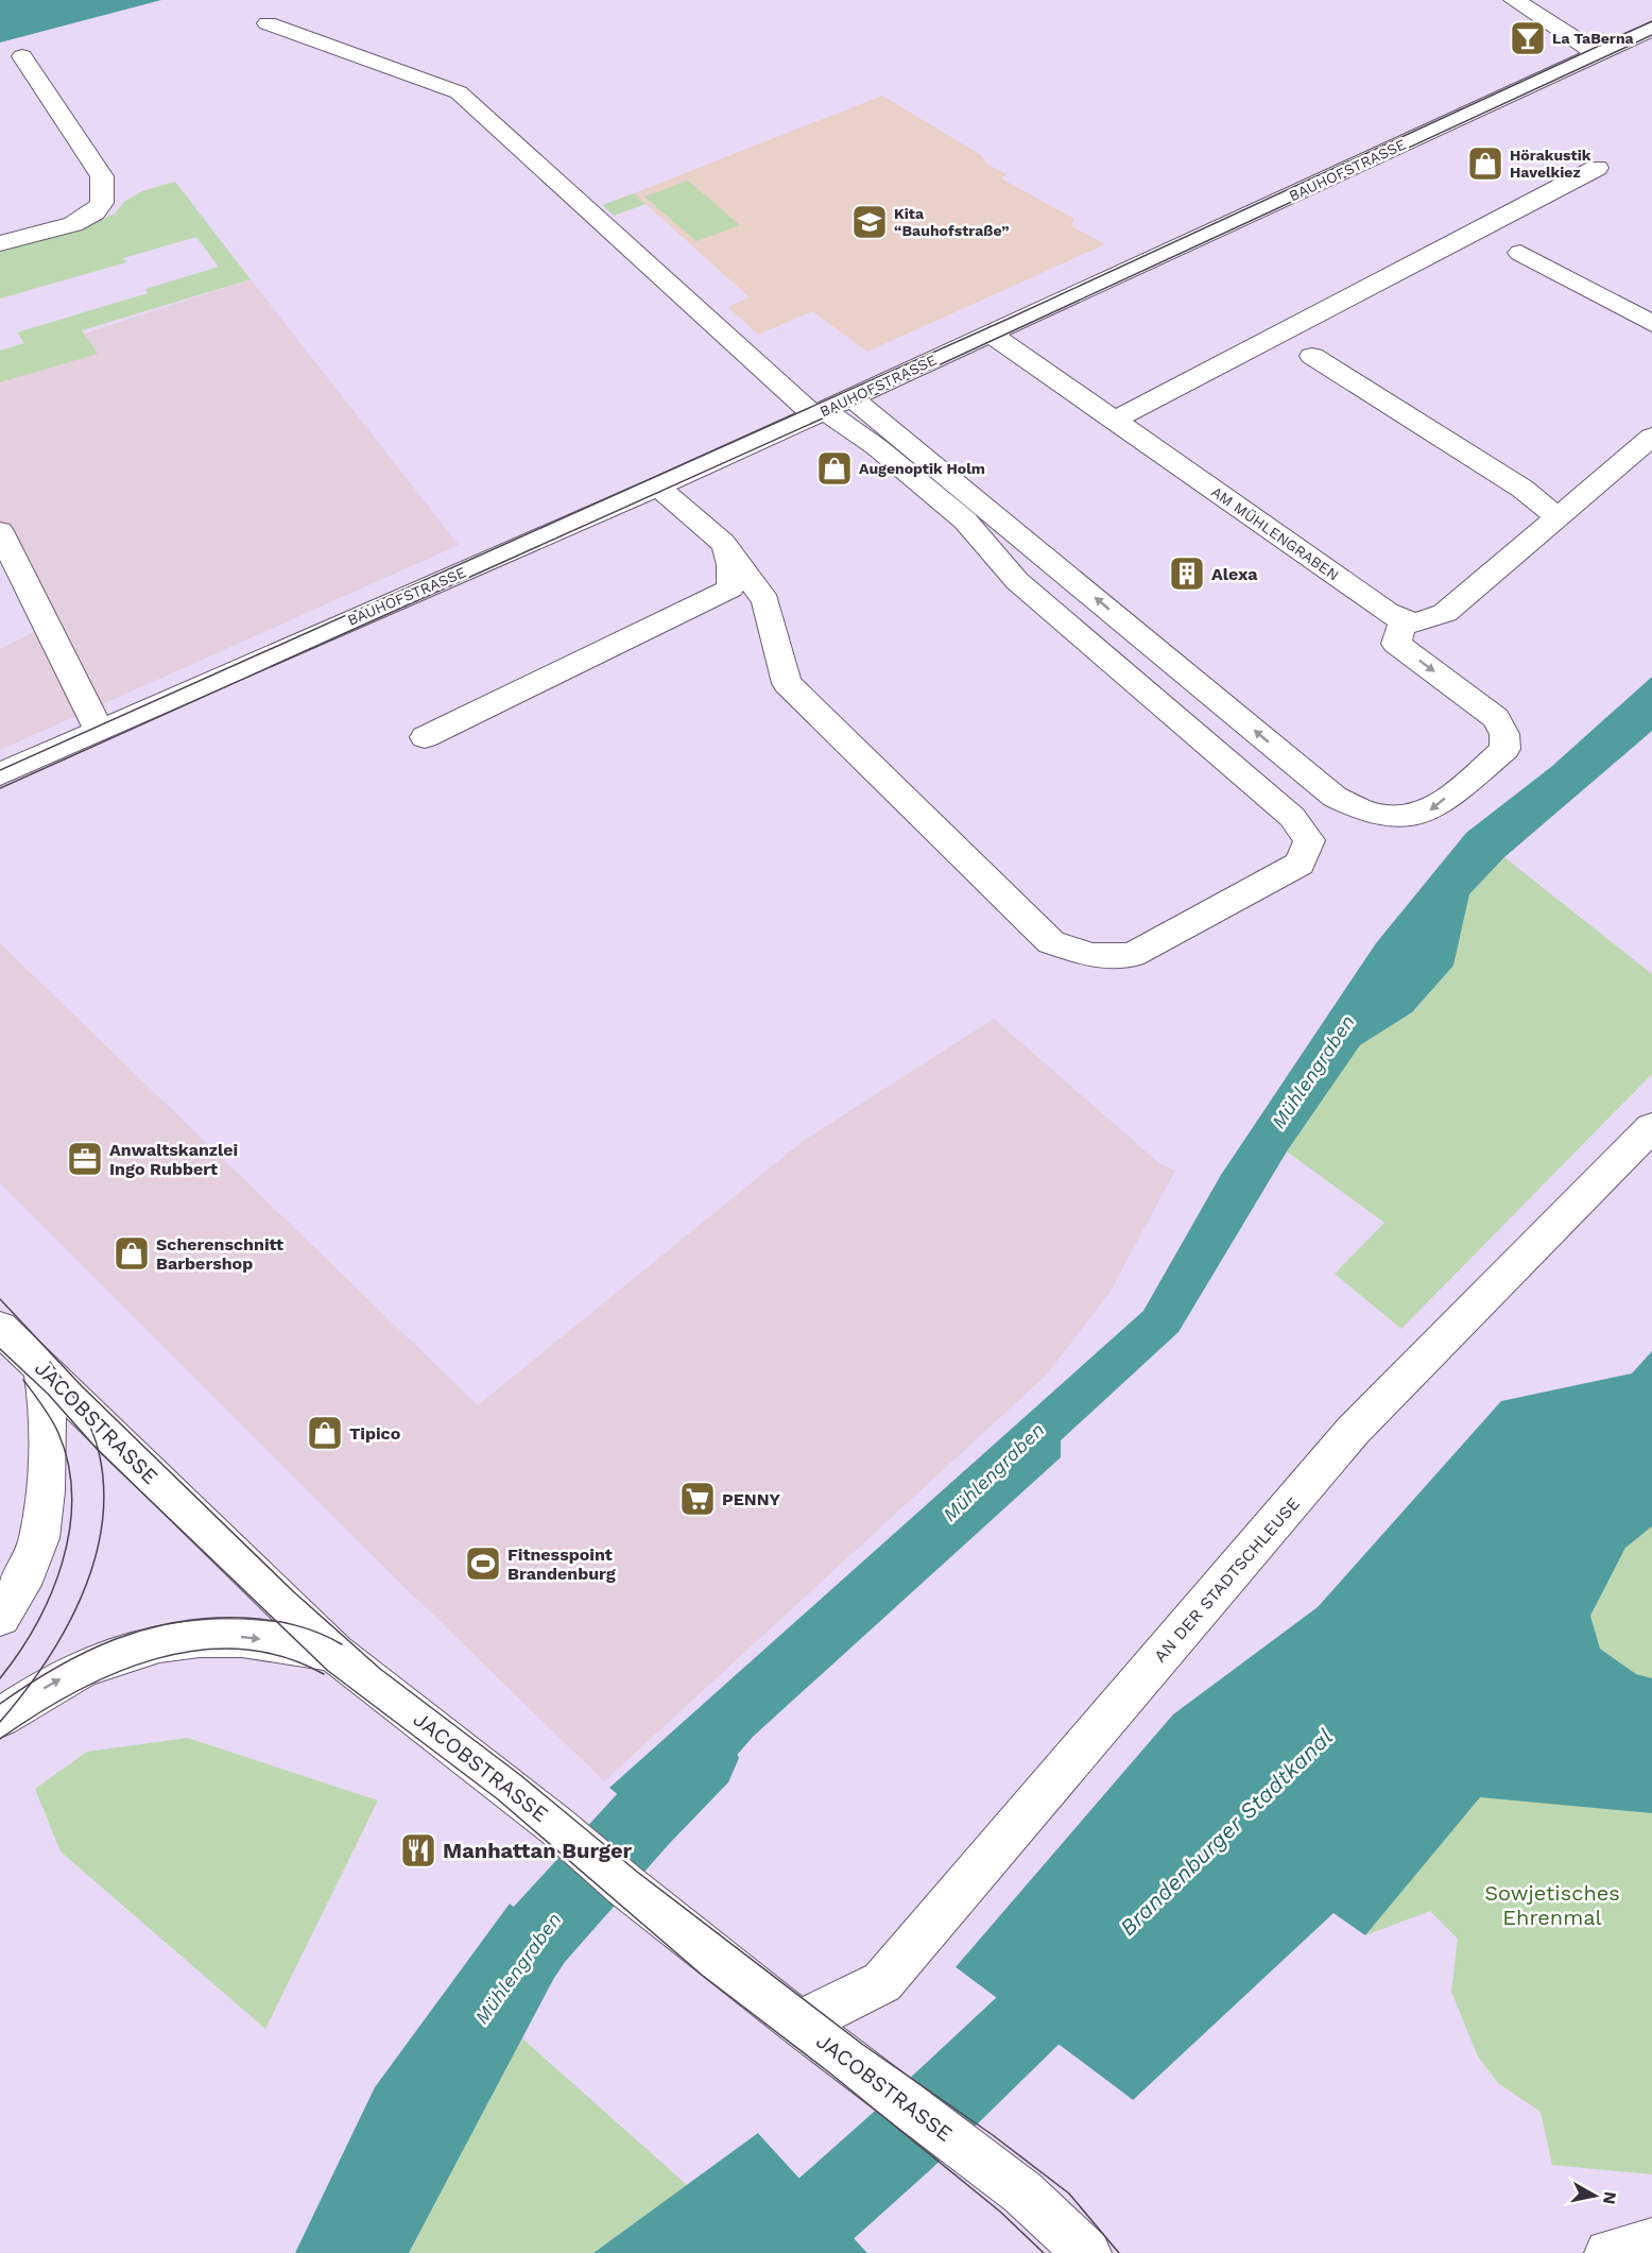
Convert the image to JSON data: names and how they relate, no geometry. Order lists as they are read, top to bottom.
{
  "streets": {
    "street": [
      "BAUHOFSTRASSE",
      "AM MÜHLENGRABEN",
      "JACOBSTRASSE",
      "AN DER STADTSCHLEUSE"
    ]
  },
  "crossings": [
    ["BAUHOFSTRASSE", "AM MÜHLENGRABEN"],
    ["JACOBSTRASSE", "AN DER STADTSCHLEUSE"]
  ],
  "water": ["Mühlengraben", "Brandenburger Stadtkanal"],
  "parks": ["Sowjetisches Ehrenmal"],
  "places": {
    "bar": ["La TaBerna"],
    "shop": [
      "Hörakustik Havelkiez",
      "Augenoptik Holm",
      "Scherenschnitt Barbershop",
      "Tipico"
    ],
    "school or university": ["Kita “Bauhofstraße”"],
    "building": ["Alexa"],
    "office": ["Anwaltskanzlei Ingo Rubbert"],
    "supermarket": ["PENNY"],
    "sports": ["Fitnesspoint Brandenburg"],
    "restaurant": ["Manhattan Burger"]
  },
  "north": "right"
}
